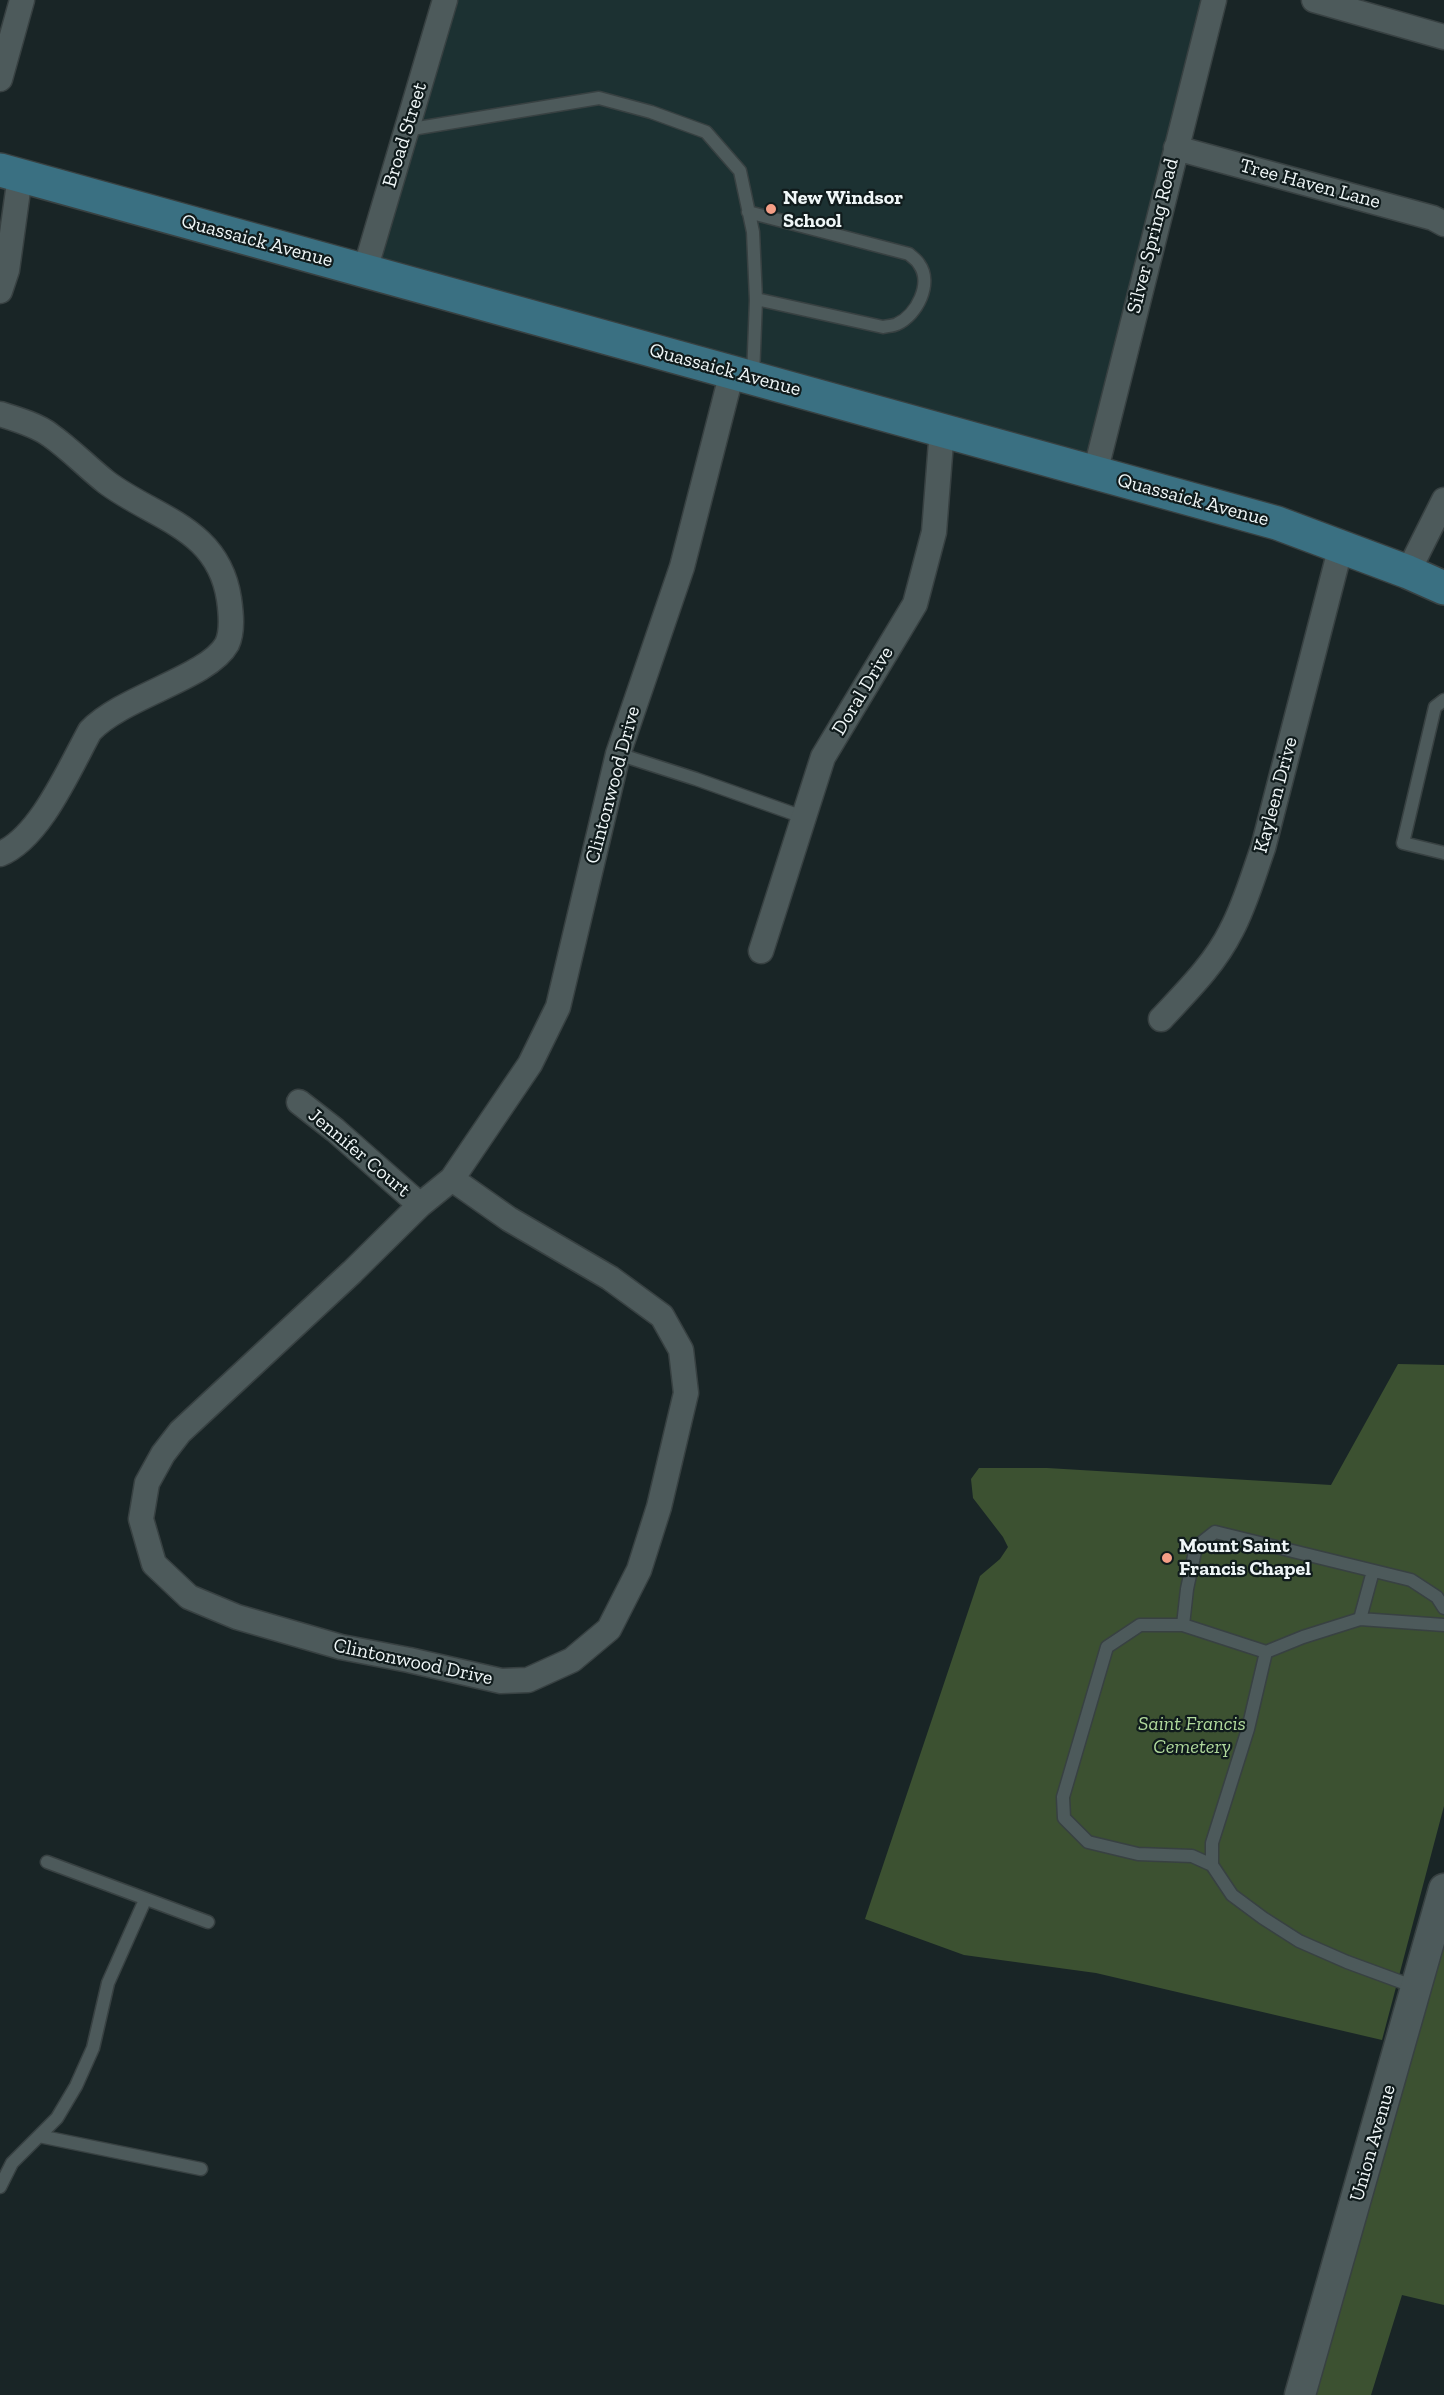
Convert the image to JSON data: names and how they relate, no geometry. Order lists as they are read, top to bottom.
{
  "streets": {
    "main road": ["Quassaick Avenue"],
    "street": [
      "Broad Street",
      "Tree Haven Lane",
      "Silver Spring Road",
      "Doral Drive",
      "Clintonwood Drive",
      "Kayleen Drive",
      "Jennifer Court",
      "Union Avenue"
    ]
  },
  "crossings": [
    ["Broad Street", "Quassaick Avenue"],
    ["Tree Haven Lane", "Silver Spring Road"],
    ["Silver Spring Road", "Quassaick Avenue"],
    ["Quassaick Avenue", "Doral Drive"],
    ["Quassaick Avenue", "Clintonwood Drive"],
    ["Quassaick Avenue", "Kayleen Drive"],
    ["Clintonwood Drive", "Jennifer Court"]
  ],
  "parks": ["Saint Francis Cemetery"],
  "places": ["New Windsor School", "Mount Saint Francis Chapel"]
}
